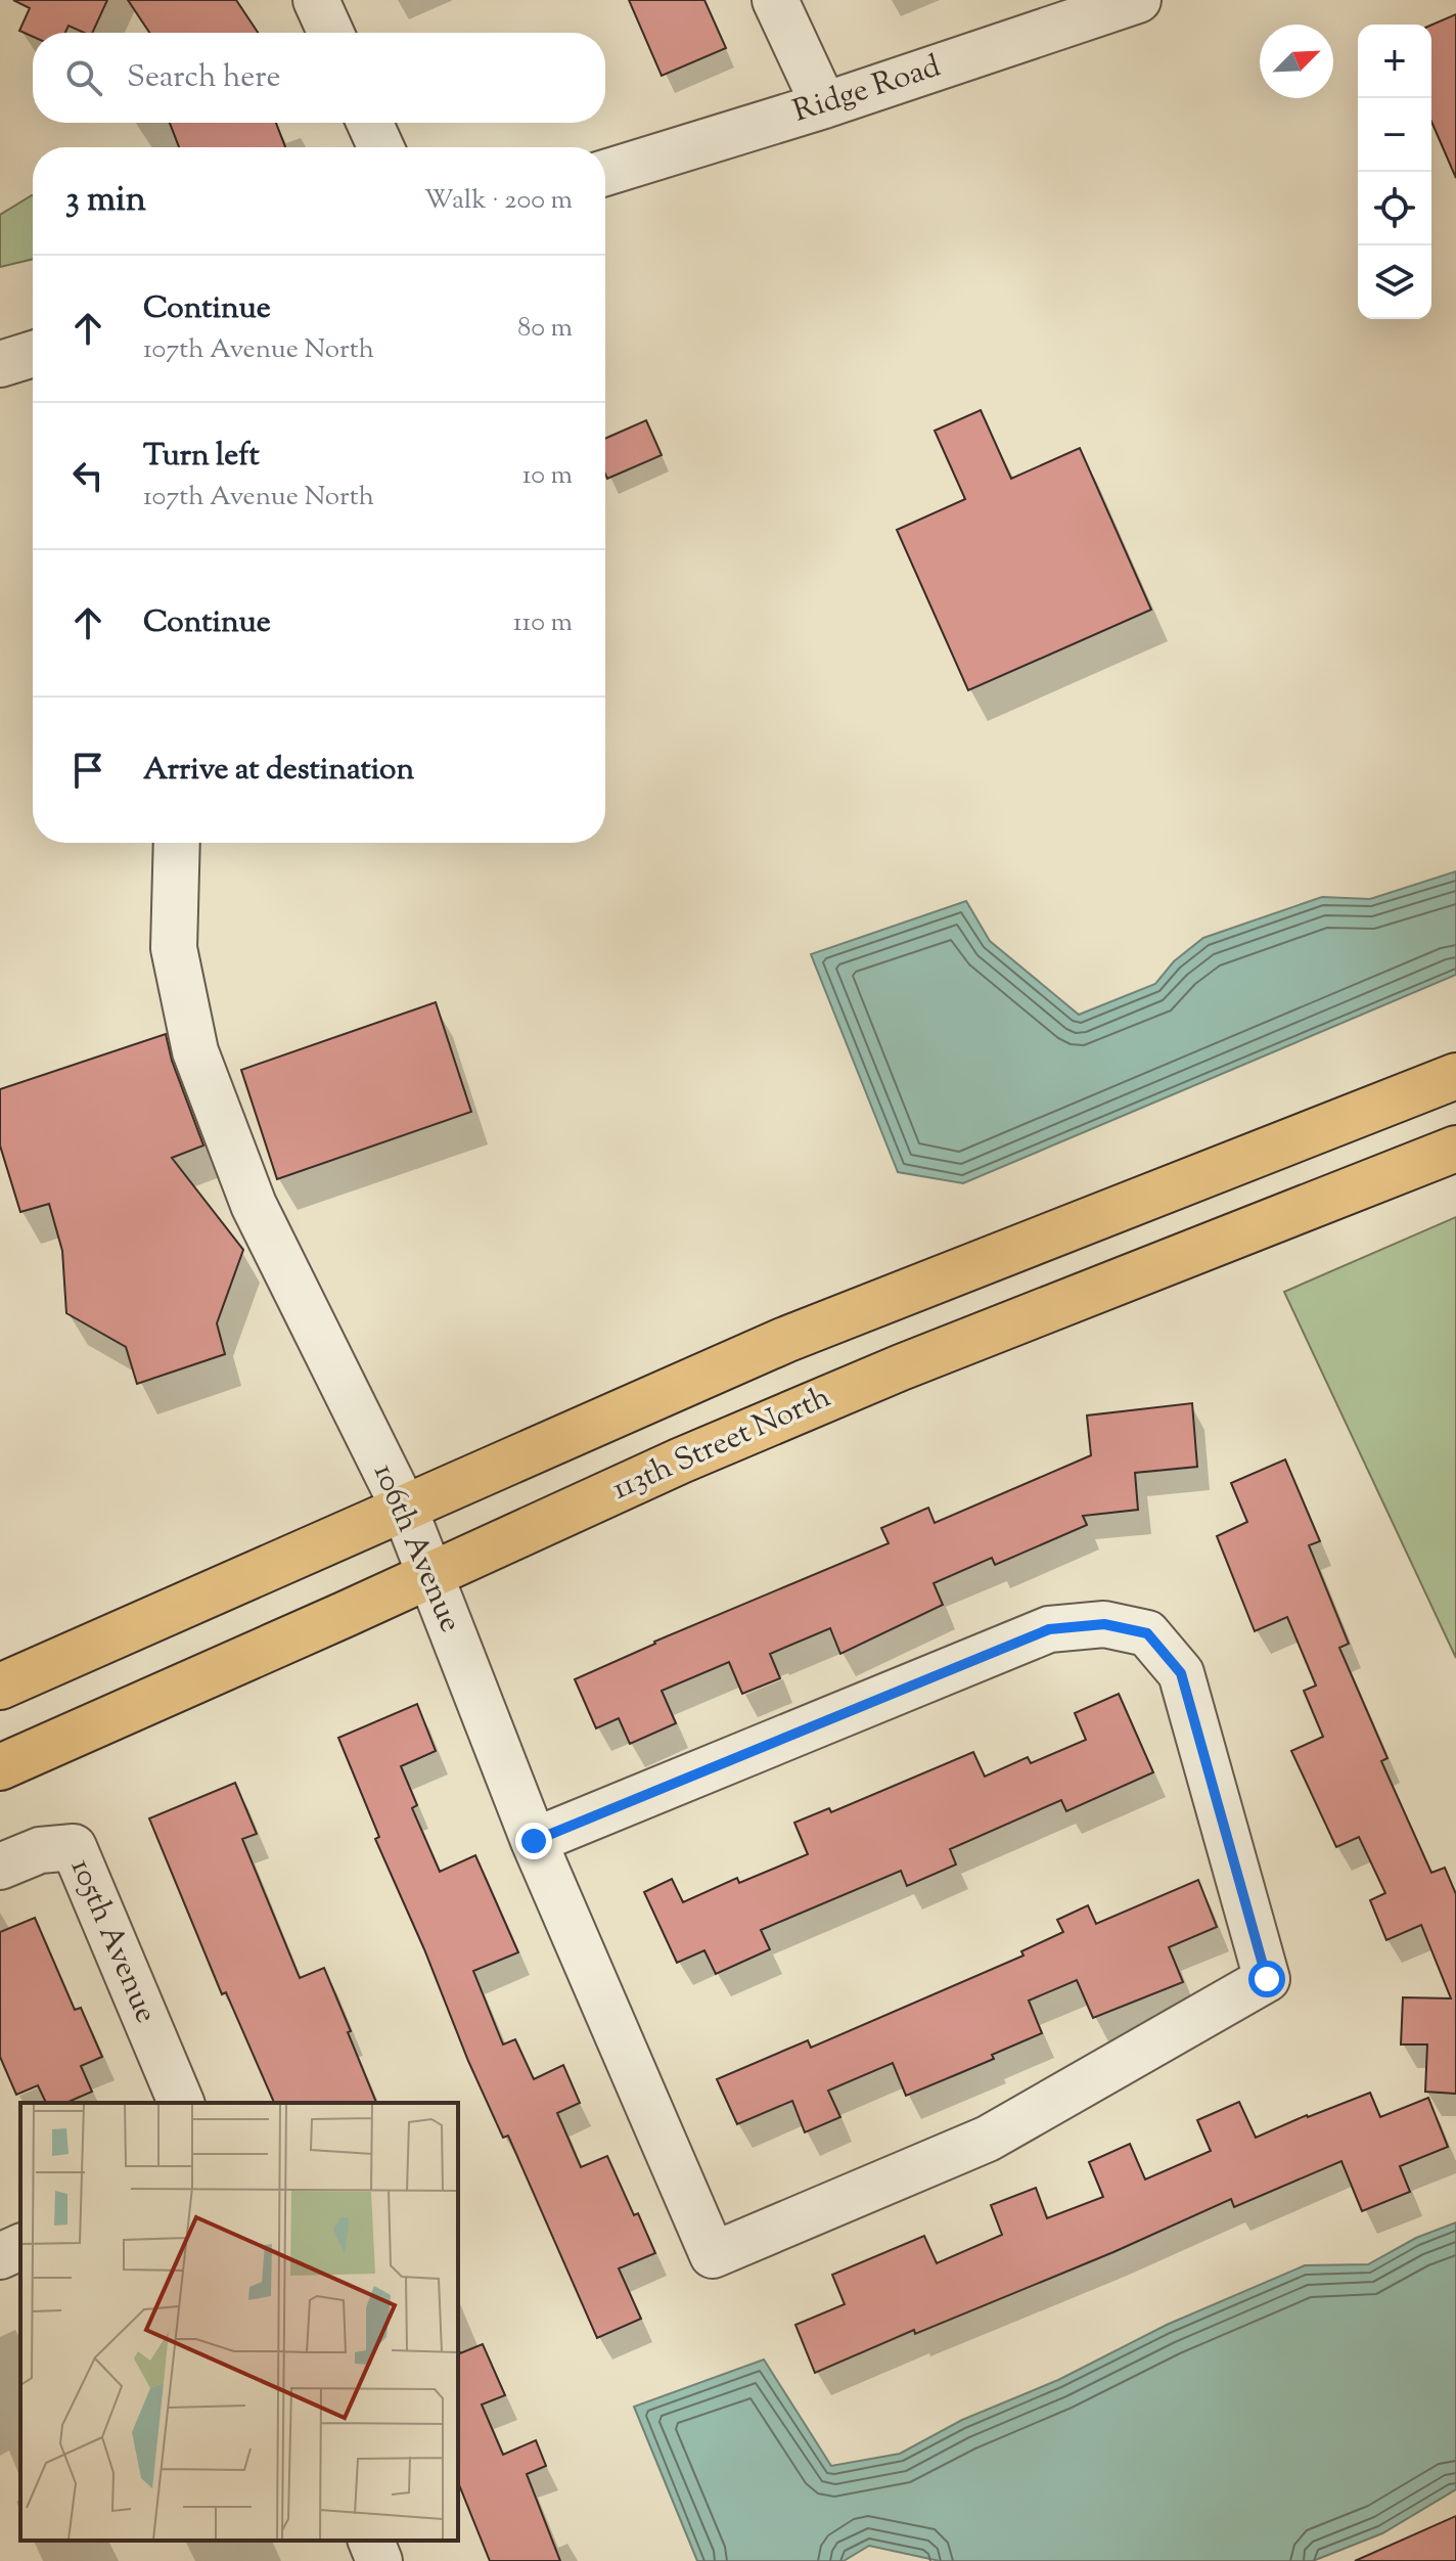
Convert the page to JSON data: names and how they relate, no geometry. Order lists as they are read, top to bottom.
{
  "streets": {
    "main road": ["113th Street North"],
    "street": ["Ridge Road", "106th Avenue", "105th Avenue"]
  },
  "crossings": [
    ["113th Street North", "106th Avenue"]
  ],
  "north": "top right",
  "page": {
    "map_buttons": ["+", "−"],
    "search": "Search here",
    "heading": ["3 min", "Walk · 200 m"],
    "list": [
      ["Continue", "107th Avenue North", "80 m"],
      ["Turn left", "107th Avenue North", "10 m"],
      ["Continue", "110 m"],
      "Arrive at destination"
    ]
  }
}
